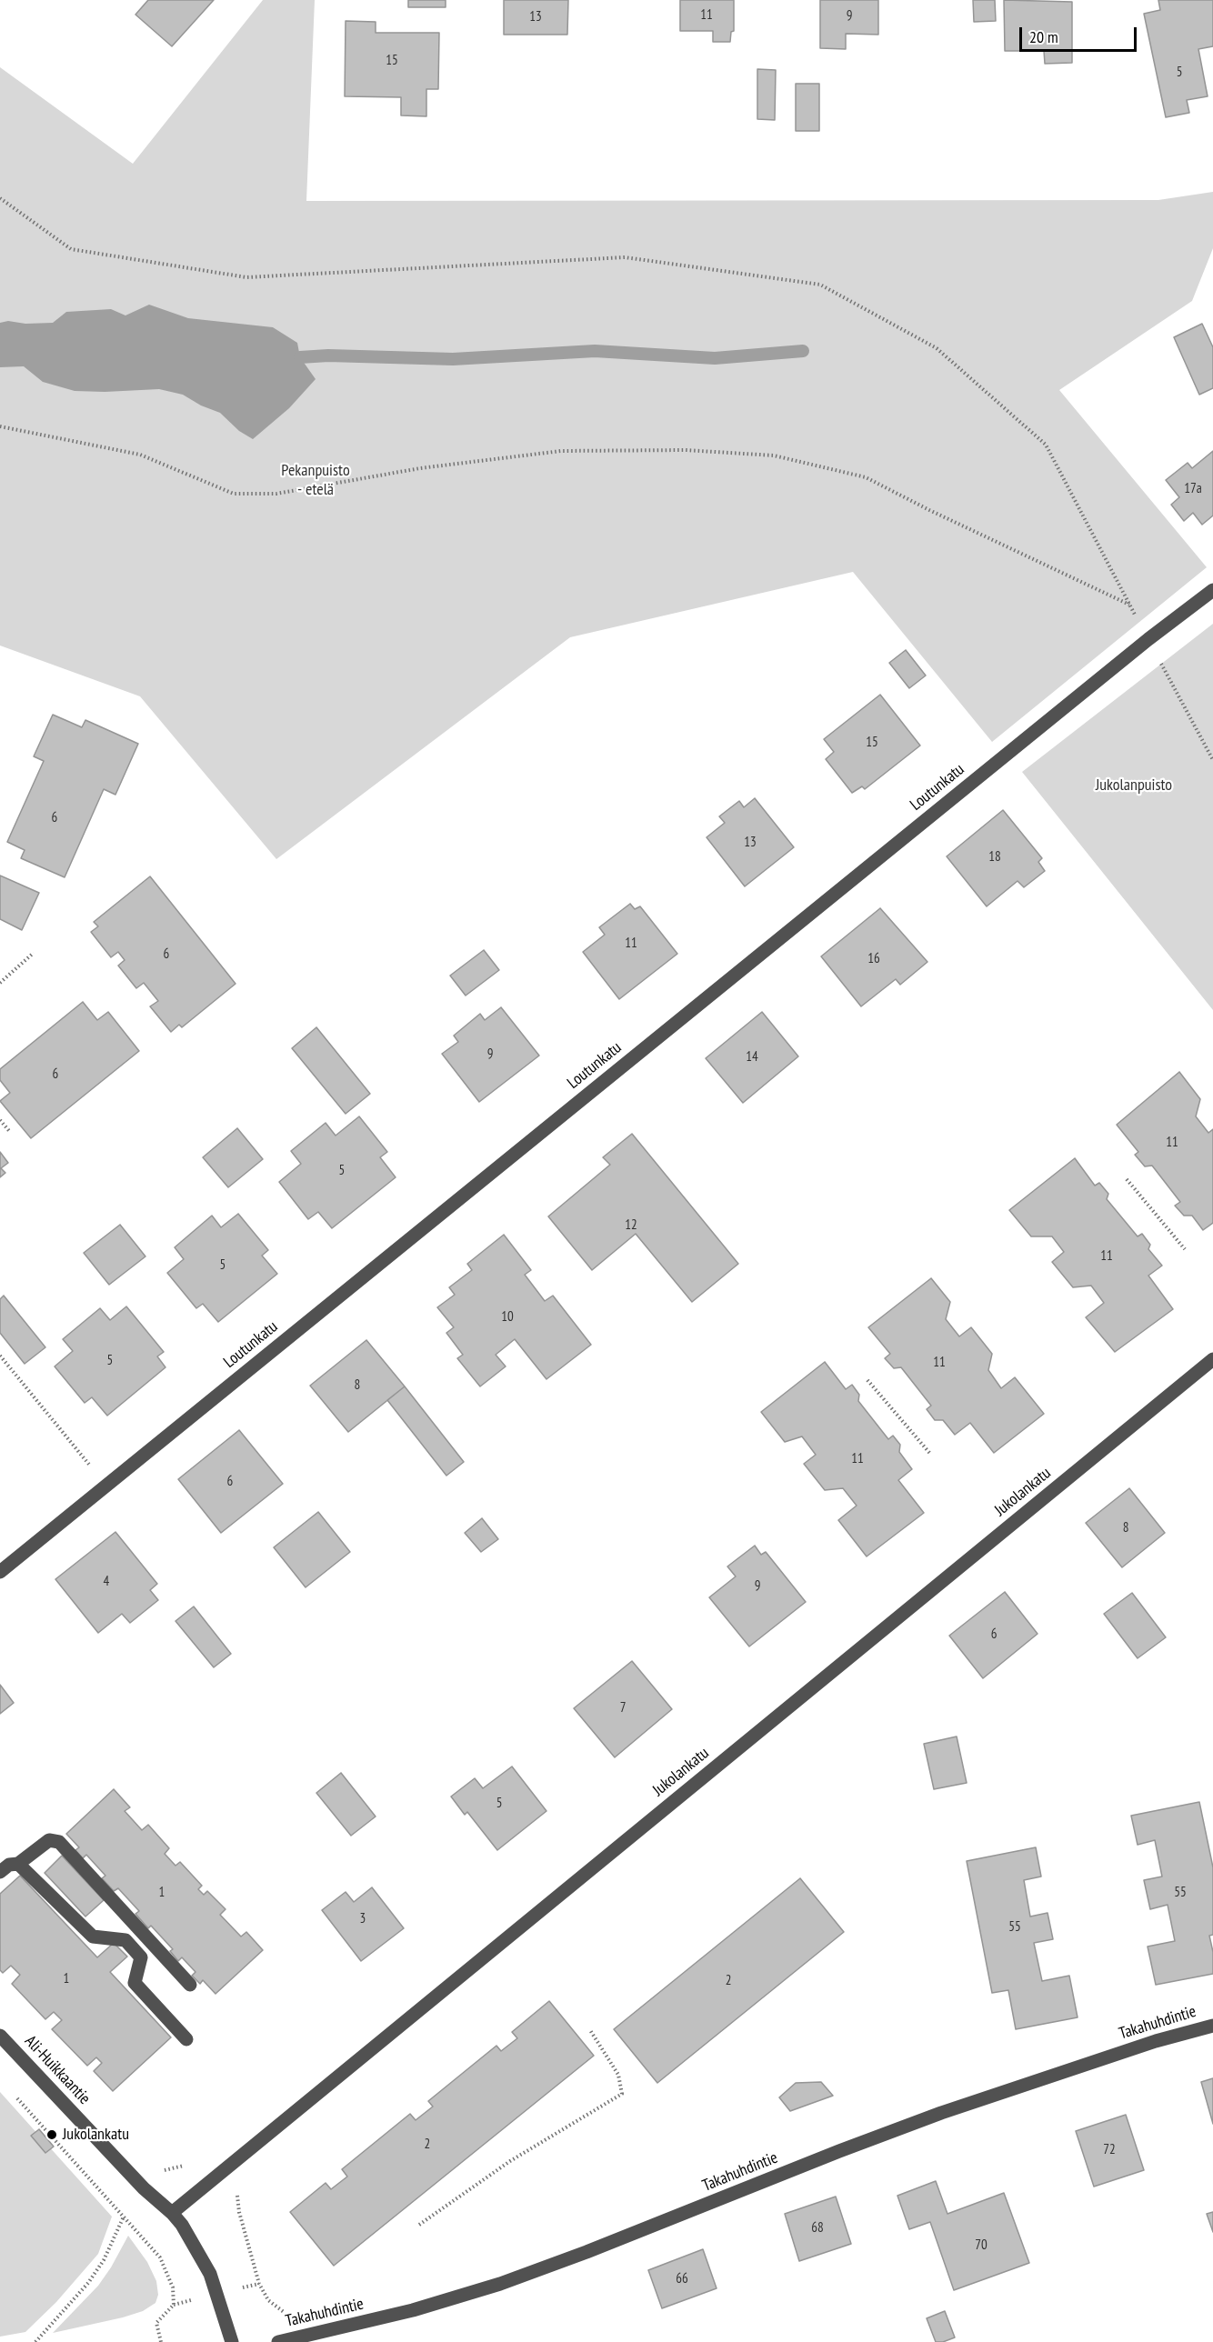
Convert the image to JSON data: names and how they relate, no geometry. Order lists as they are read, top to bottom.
{
  "streets": {
    "street": [
      "Loutunkatu",
      "Jukolankatu",
      "Takahuhdintie",
      "Ali-Huikkaantie"
    ]
  },
  "crossings": [
    ["Jukolankatu", "Ali-Huikkaantie"]
  ],
  "parks": ["Pekanpuisto - etelä", "Jukolanpuisto"],
  "places": ["Jukolankatu"],
  "house_numbers": [
    "11",
    "9",
    "13",
    "15",
    "5",
    "17a",
    "15",
    "6",
    "13",
    "18",
    "11",
    "6",
    "16",
    "9",
    "14",
    "6",
    "11",
    "5",
    "12",
    "11",
    "5",
    "10",
    "5",
    "11",
    "8",
    "11",
    "6",
    "8",
    "4",
    "9",
    "6",
    "7",
    "5",
    "1",
    "55",
    "3",
    "55",
    "1",
    "2",
    "2",
    "72",
    "68",
    "70",
    "66"
  ],
  "scale_bar": "20 m"
}
